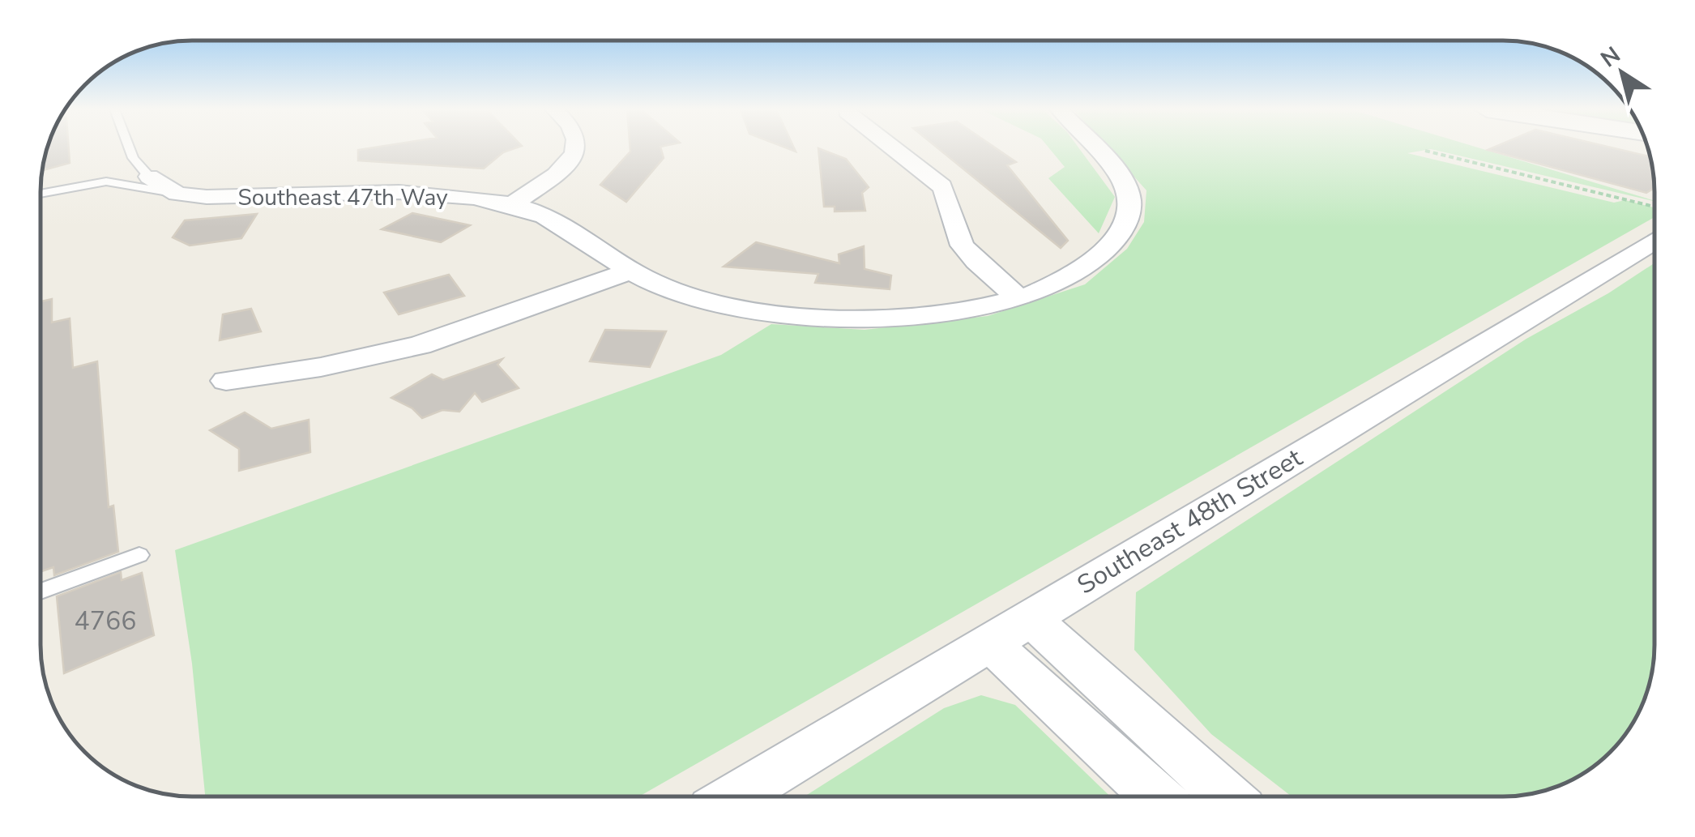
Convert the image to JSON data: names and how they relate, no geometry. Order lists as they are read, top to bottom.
{
  "streets": {
    "street": ["Southeast 47th Way", "Southeast 48th Street"]
  },
  "house_numbers": ["4766"],
  "north": "top left"
}
